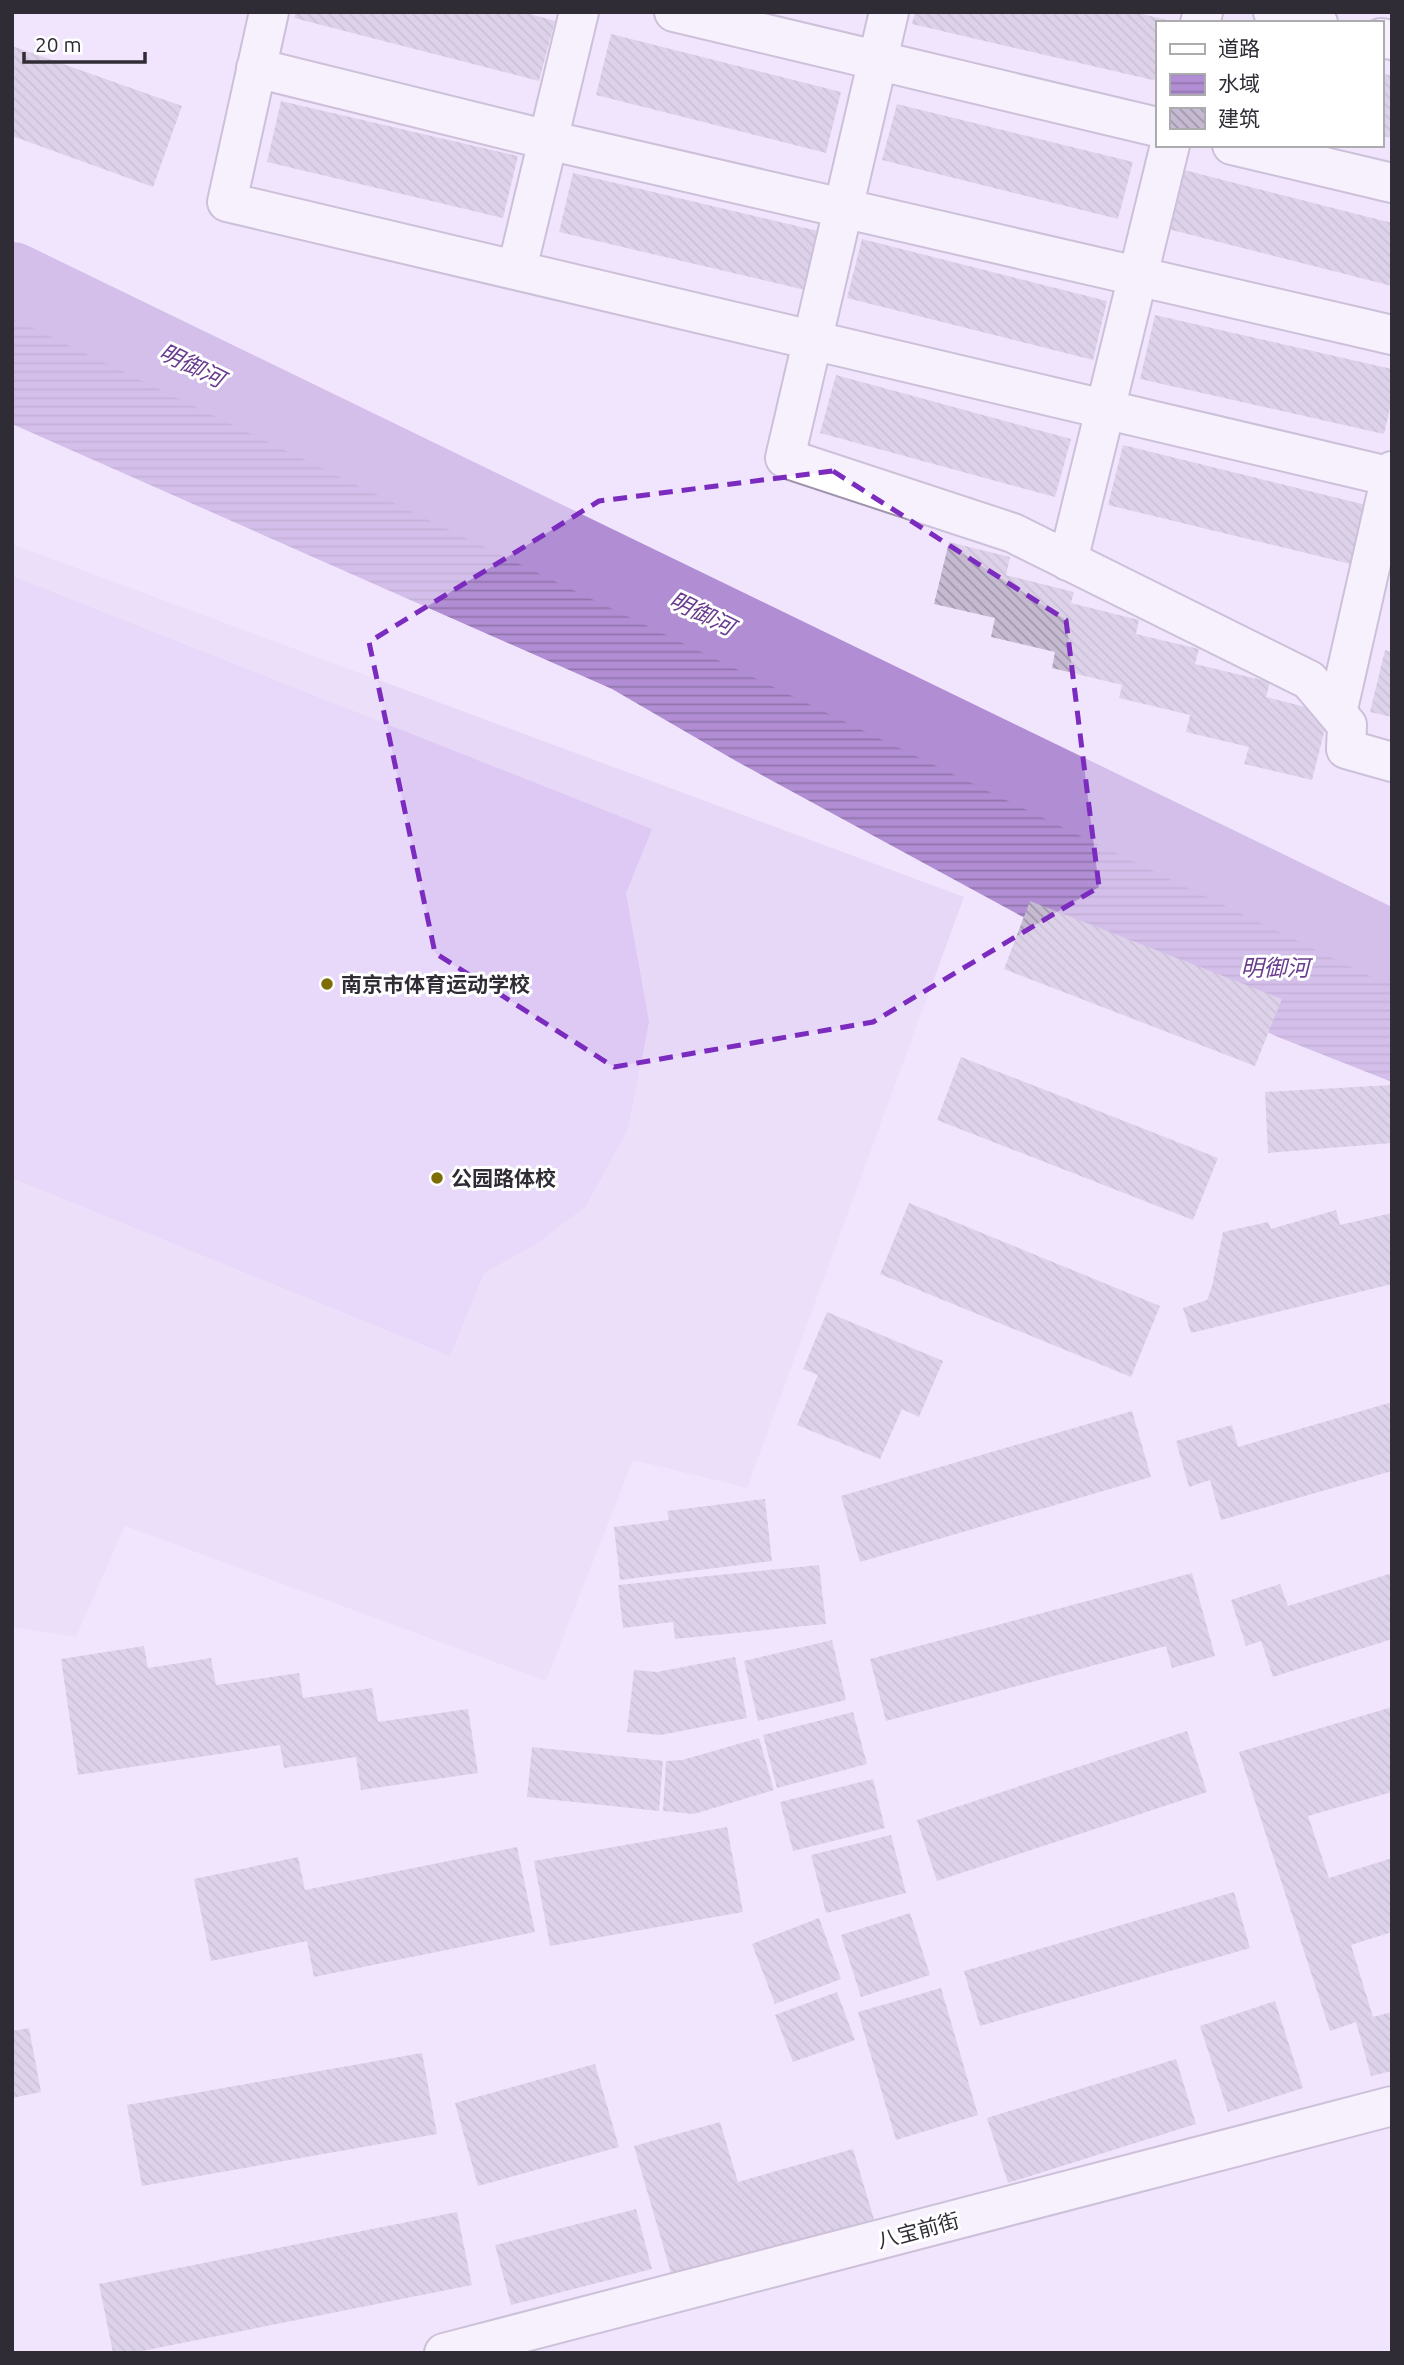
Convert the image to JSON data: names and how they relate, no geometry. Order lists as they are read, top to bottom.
{
  "streets": {
    "street": ["八宝前街"]
  },
  "water": ["明御河"],
  "places": ["南京市体育运动学校", "公园路体校"],
  "legend": ["道路", "水域", "建筑"],
  "scale_bar": "20 m"
}
